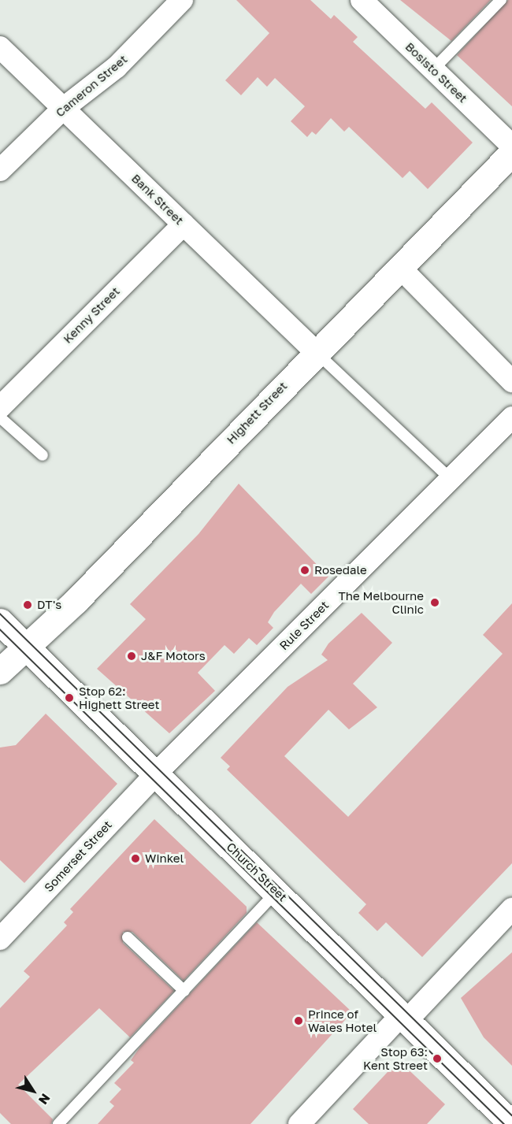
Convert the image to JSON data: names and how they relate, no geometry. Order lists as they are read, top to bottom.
{
  "streets": {
    "street": [
      "Bosisto Street",
      "Cameron Street",
      "Bank Street",
      "Kenny Street",
      "Highett Street",
      "Rule Street",
      "Somerset Street",
      "Church Street"
    ]
  },
  "crossings": [
    ["Cameron Street", "Bank Street"],
    ["Bank Street", "Kenny Street"],
    ["Bank Street", "Highett Street"],
    ["Highett Street", "Church Street"],
    ["Rule Street", "Somerset Street"],
    ["Rule Street", "Church Street"],
    ["Somerset Street", "Church Street"]
  ],
  "places": [
    "Rosedale",
    "The Melbourne Clinic",
    "DT's",
    "J&F Motors",
    "Stop 62: Highett Street",
    "Winkel",
    "Prince of Wales Hotel",
    "Stop 63: Kent Street"
  ],
  "north": "bottom right"
}
